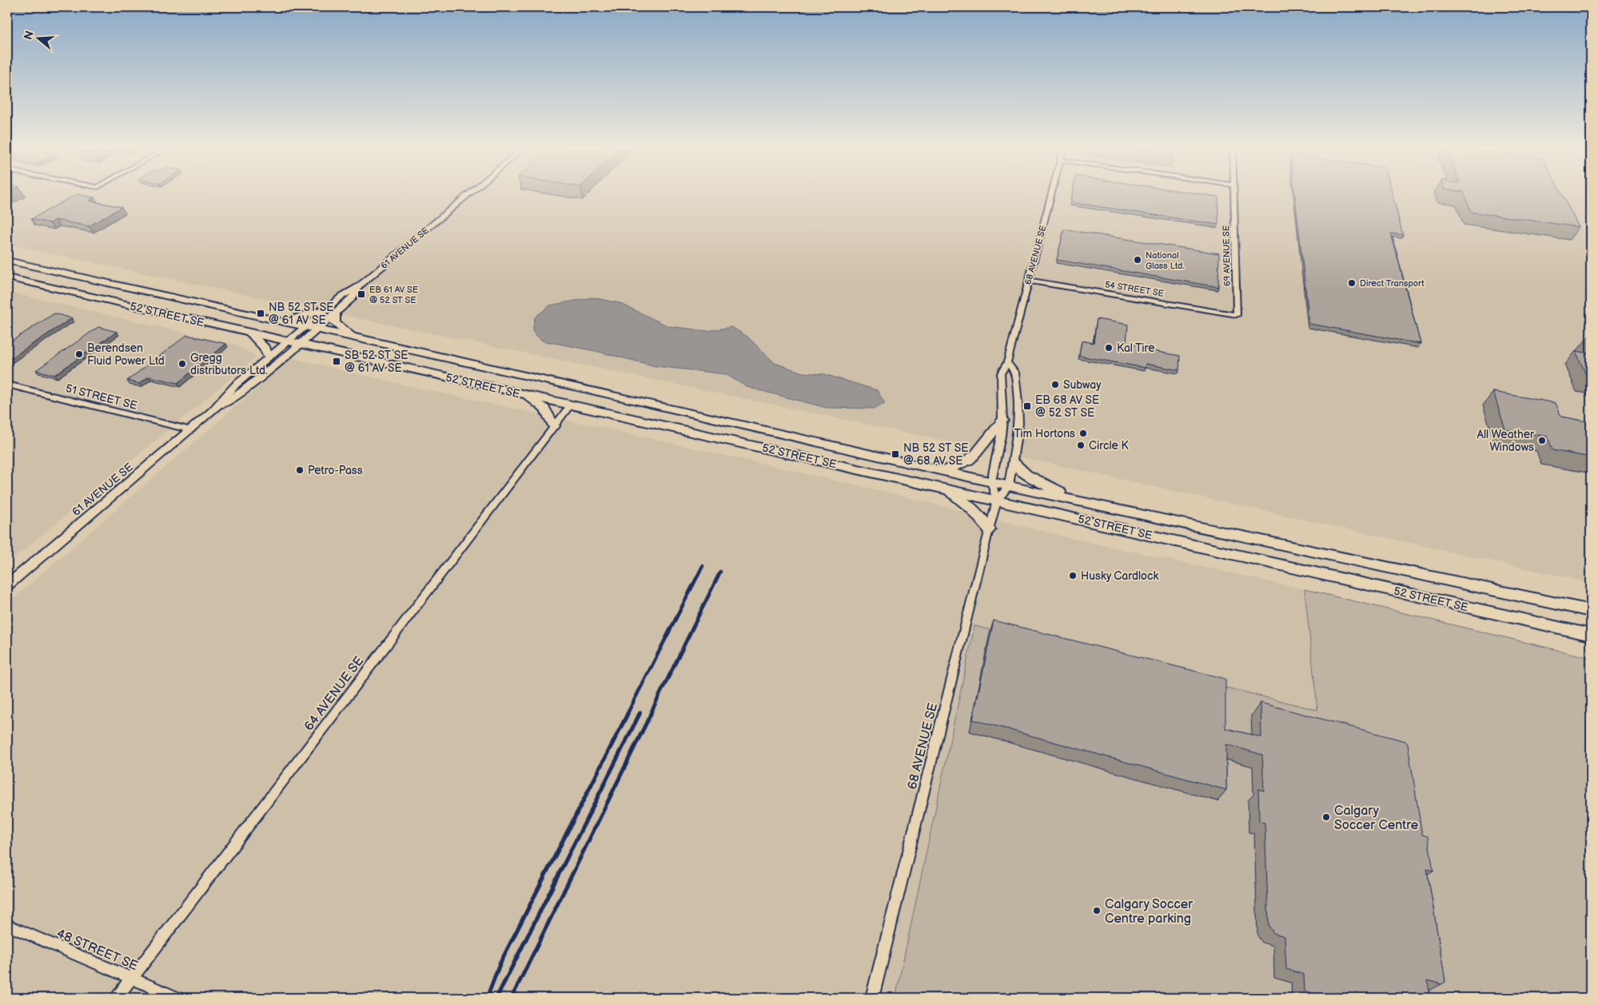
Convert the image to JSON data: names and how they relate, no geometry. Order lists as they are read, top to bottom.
{
  "streets": {
    "main road": ["52 STREET SE"],
    "street": [
      "61 AVENUE SE",
      "68 AVENUE SE",
      "69 AVENUE SE",
      "54 STREET SE",
      "51 STREET SE",
      "64 AVENUE SE",
      "48 STREET SE"
    ]
  },
  "crossings": [
    ["61 AVENUE SE", "52 STREET SE"],
    ["61 AVENUE SE", "51 STREET SE"],
    ["68 AVENUE SE", "54 STREET SE"],
    ["68 AVENUE SE", "52 STREET SE"],
    ["69 AVENUE SE", "54 STREET SE"],
    ["52 STREET SE", "64 AVENUE SE"],
    ["64 AVENUE SE", "48 STREET SE"]
  ],
  "places": {
    "other": [
      "National Glass Ltd.",
      "Direct Transport",
      "Kal Tire",
      "Berendsen Fluid Power Ltd",
      "Gregg distributors Ltd.",
      "Subway",
      "Tim Hortons",
      "All Weather Windows",
      "Circle K",
      "Petro-Pass",
      "Husky Cardlock",
      "Calgary Soccer Centre",
      "Calgary Soccer Centre parking"
    ],
    "transit": [
      "EB 61 AV SE @ 52 ST SE",
      "NB 52 ST SE @ 61 AV SE",
      "SB 52 ST SE @ 61 AV SE",
      "EB 68 AV SE @ 52 ST SE",
      "NB 52 ST SE @ 68 AV SE"
    ]
  },
  "north": "left"
}
